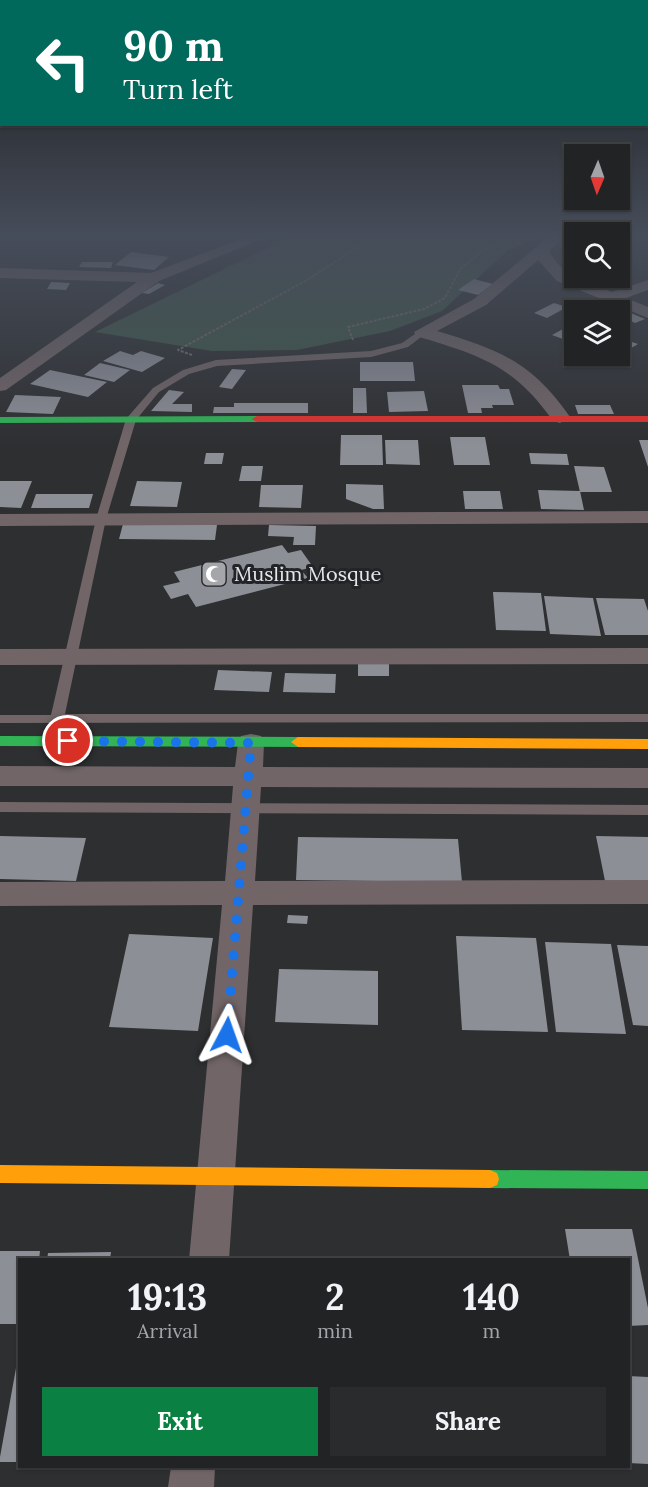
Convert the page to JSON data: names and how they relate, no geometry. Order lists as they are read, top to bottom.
{
  "places": {
    "mosque": ["Muslim Mosque"]
  },
  "north": "bottom",
  "page": {
    "turn": ["90 m", "Turn left"],
    "eta": [
      "19:13",
      "Arrival",
      "2",
      "min",
      "140",
      "m"
    ],
    "buttons": ["Exit", "Share"]
  }
}
